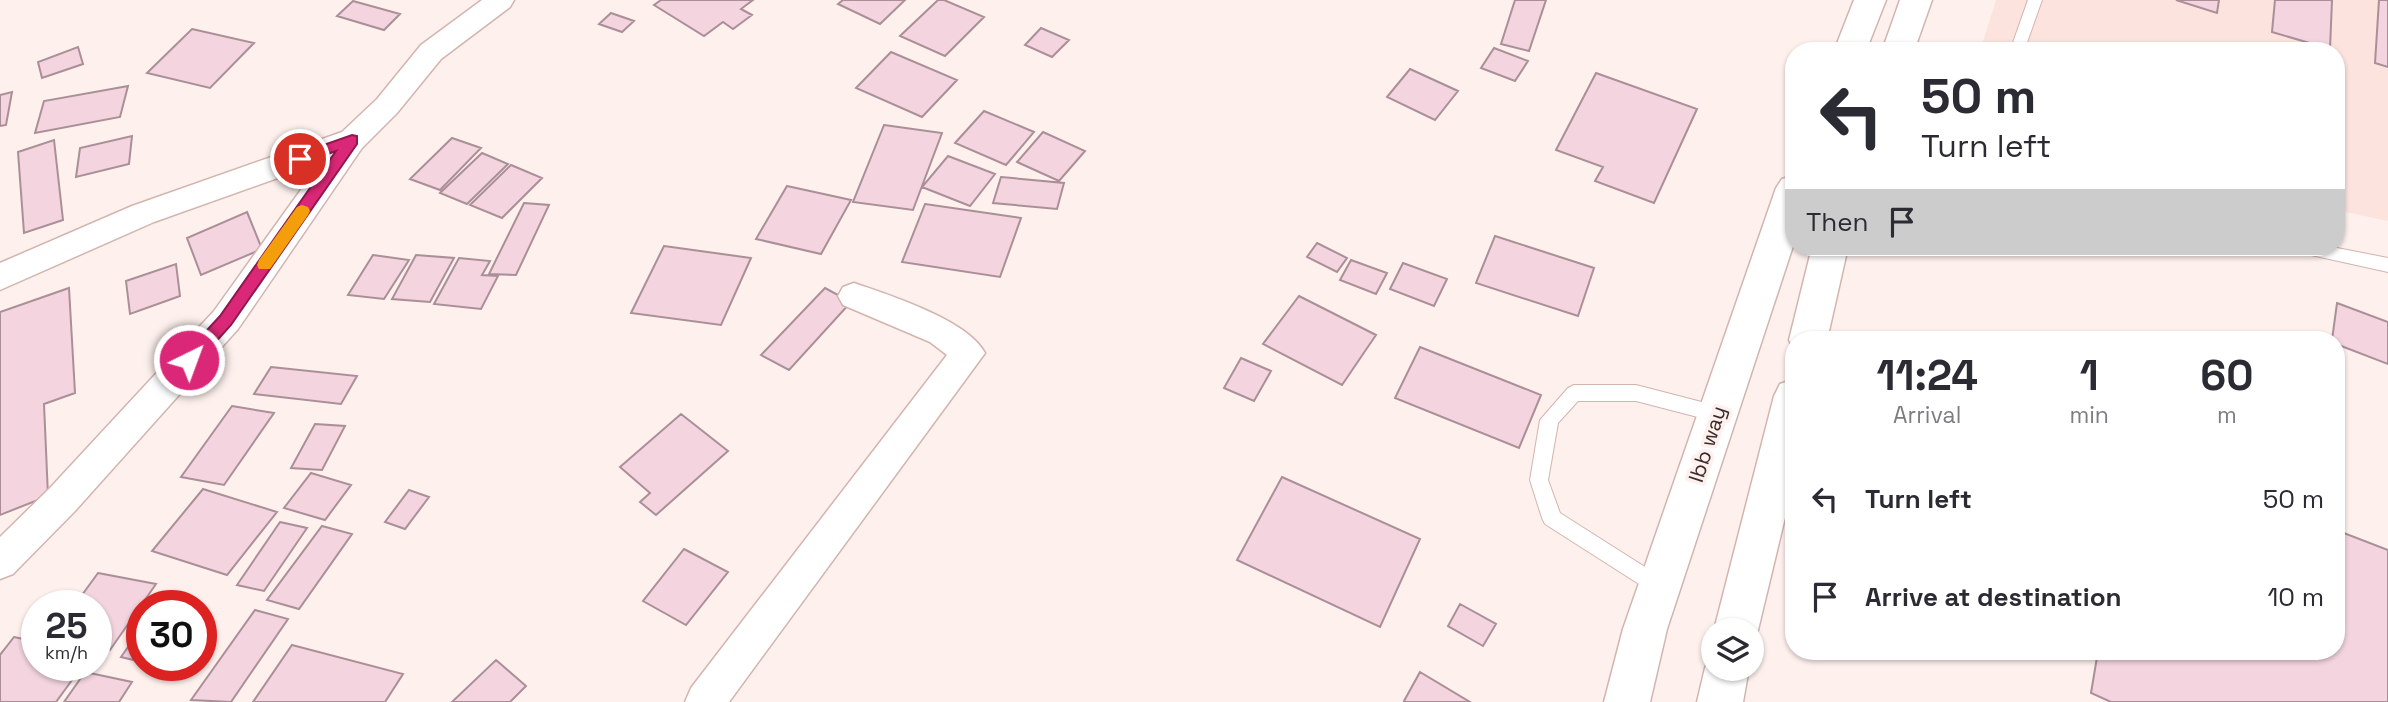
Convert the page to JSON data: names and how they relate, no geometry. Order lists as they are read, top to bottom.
{
  "streets": {
    "highway": ["Ibb way"]
  },
  "page": {
    "turn": ["50 m", "Turn left"],
    "then": "Then",
    "eta": [
      "11:24",
      "Arrival",
      "1",
      "min",
      "60",
      "m"
    ],
    "list": [
      {
        "name": "Turn left",
        "value": "50 m"
      },
      {
        "name": "Arrive at destination",
        "value": "10 m"
      }
    ],
    "speed": "25 km/h",
    "limit": "30"
  }
}
